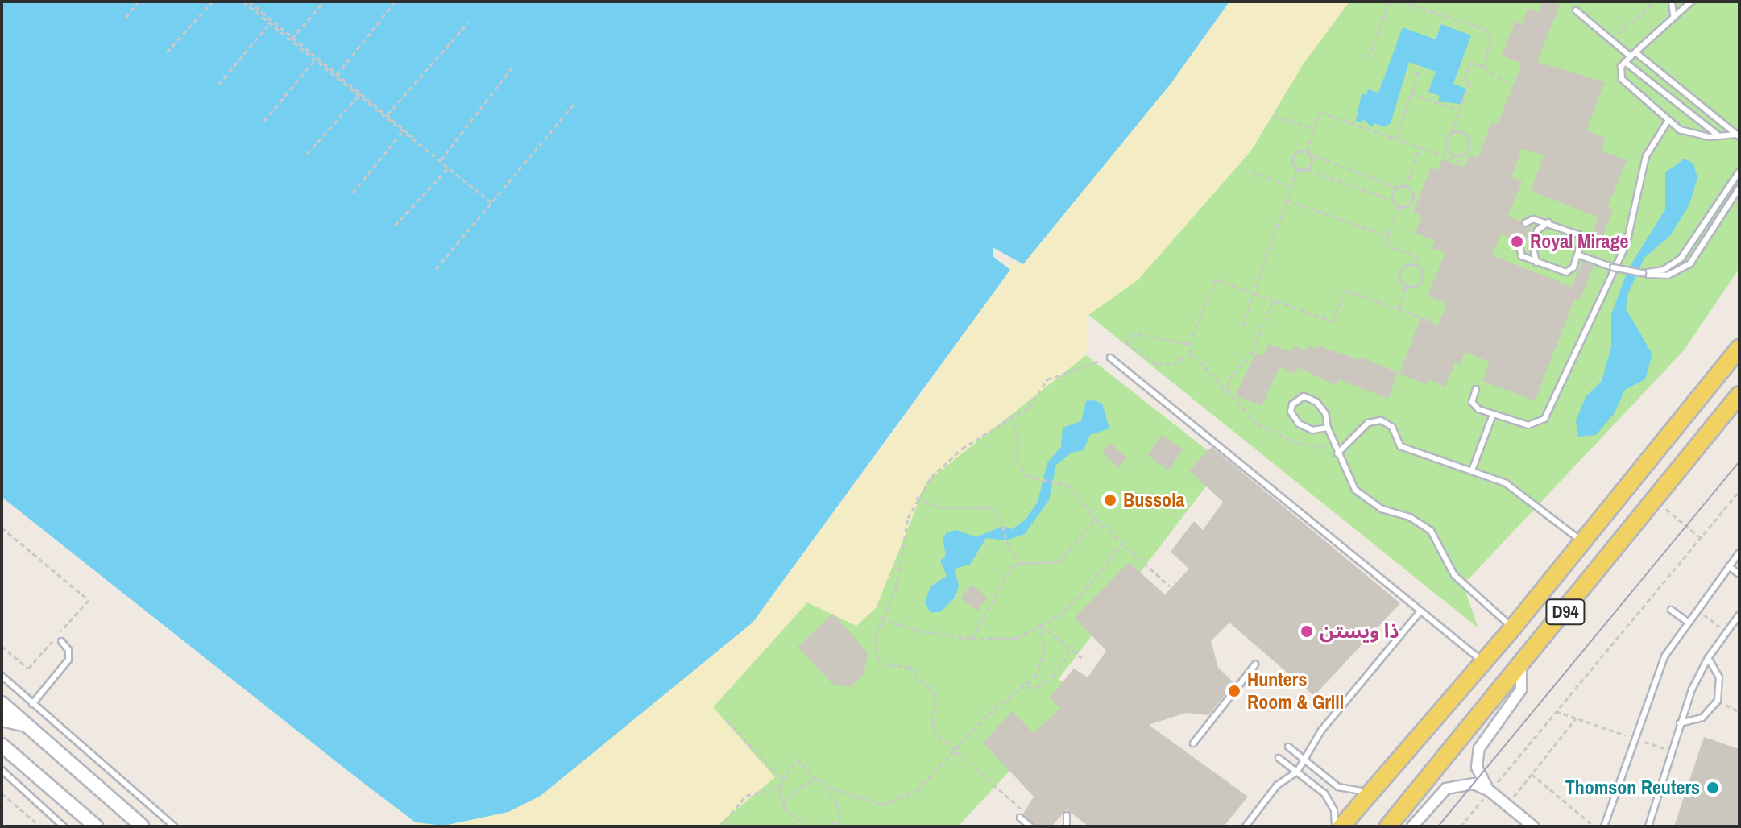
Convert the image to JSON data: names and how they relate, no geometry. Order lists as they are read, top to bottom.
{
  "streets": {
    "main road": ["D94"]
  },
  "places": [
    "Royal Mirage",
    "Bussola",
    "ذا ويستن",
    "Hunters Room & Grill",
    "Thomson Reuters"
  ]
}
